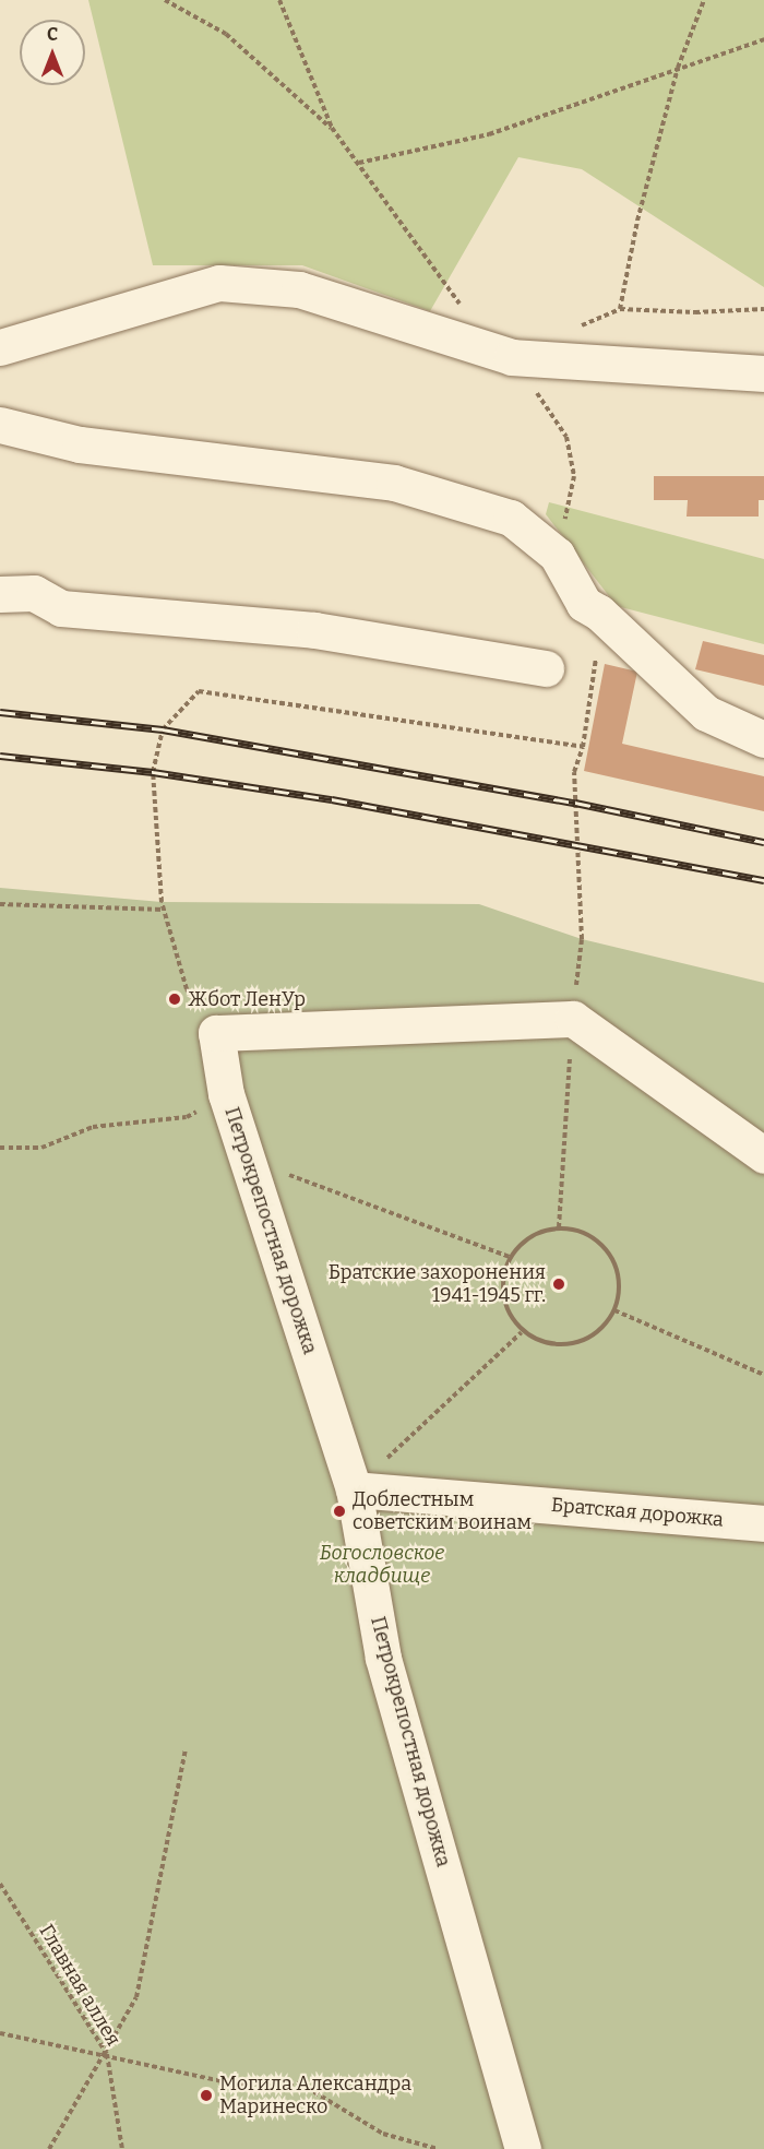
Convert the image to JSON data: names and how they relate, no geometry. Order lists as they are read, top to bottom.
{
  "streets": {
    "lane": ["Петрокрепостная дорожка", "Братская дорожка"],
    "path": ["Главная аллея"]
  },
  "crossings": [
    ["Петрокрепостная дорожка", "Братская дорожка"]
  ],
  "parks": ["Богословское кладбище"],
  "places": [
    "Жбот ЛенУр",
    "Братские захоронения 1941-1945 гг.",
    "Доблестным советским воинам",
    "Могила Александра Маринеско"
  ],
  "north": "top"
}
